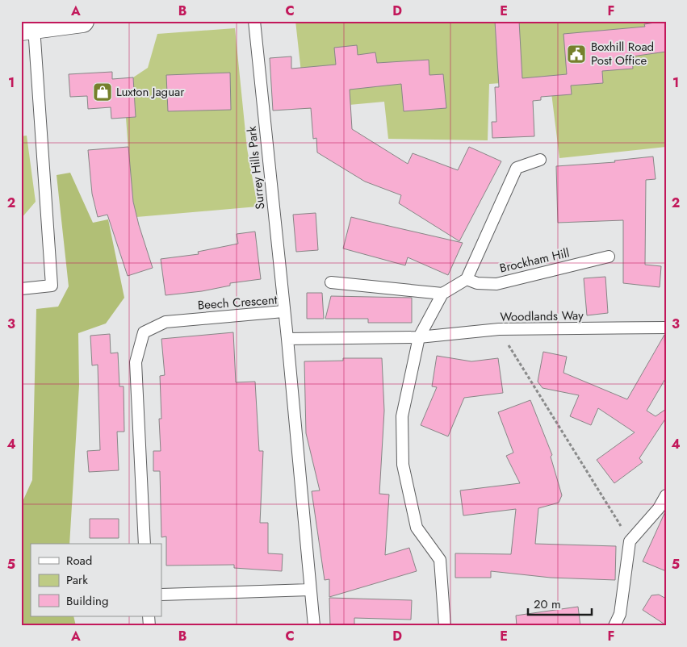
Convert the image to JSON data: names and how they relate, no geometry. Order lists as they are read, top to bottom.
{
  "streets": {
    "lane": [
      "Surrey Hills Park",
      "Brockham Hill",
      "Beech Crescent",
      "Woodlands Way"
    ]
  },
  "crossings": [
    ["Surrey Hills Park", "Beech Crescent"],
    ["Beech Crescent", "Woodlands Way"]
  ],
  "places": {
    "public building": ["Boxhill Road Post Office"],
    "shop": ["Luxton Jaguar"]
  },
  "legend": ["Road", "Park", "Building"],
  "scale_bar": "20 m",
  "grid": {
    "columns": [
      "A",
      "B",
      "C",
      "D",
      "E",
      "F"
    ],
    "rows": [
      "1",
      "2",
      "3",
      "4",
      "5"
    ]
  }
}
